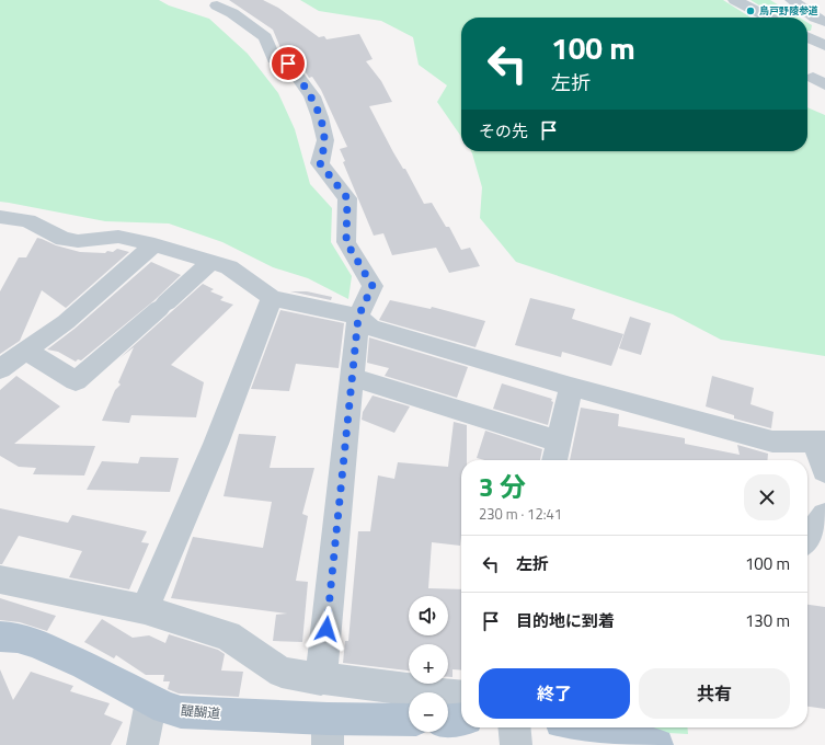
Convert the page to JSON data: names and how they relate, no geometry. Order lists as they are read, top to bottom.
{
  "streets": {
    "main road": ["醍醐道"]
  },
  "places": ["鳥戸野陵参道"],
  "page": {
    "turn": ["100 m", "左折"],
    "then": "その先",
    "heading": ["3 分", "230 m · 12:41"],
    "list": [
      {
        "name": "左折",
        "value": "100 m"
      },
      {
        "name": "目的地に到着",
        "value": "130 m"
      }
    ],
    "map_buttons": ["+", "−"],
    "buttons": ["終了", "共有"]
  }
}
